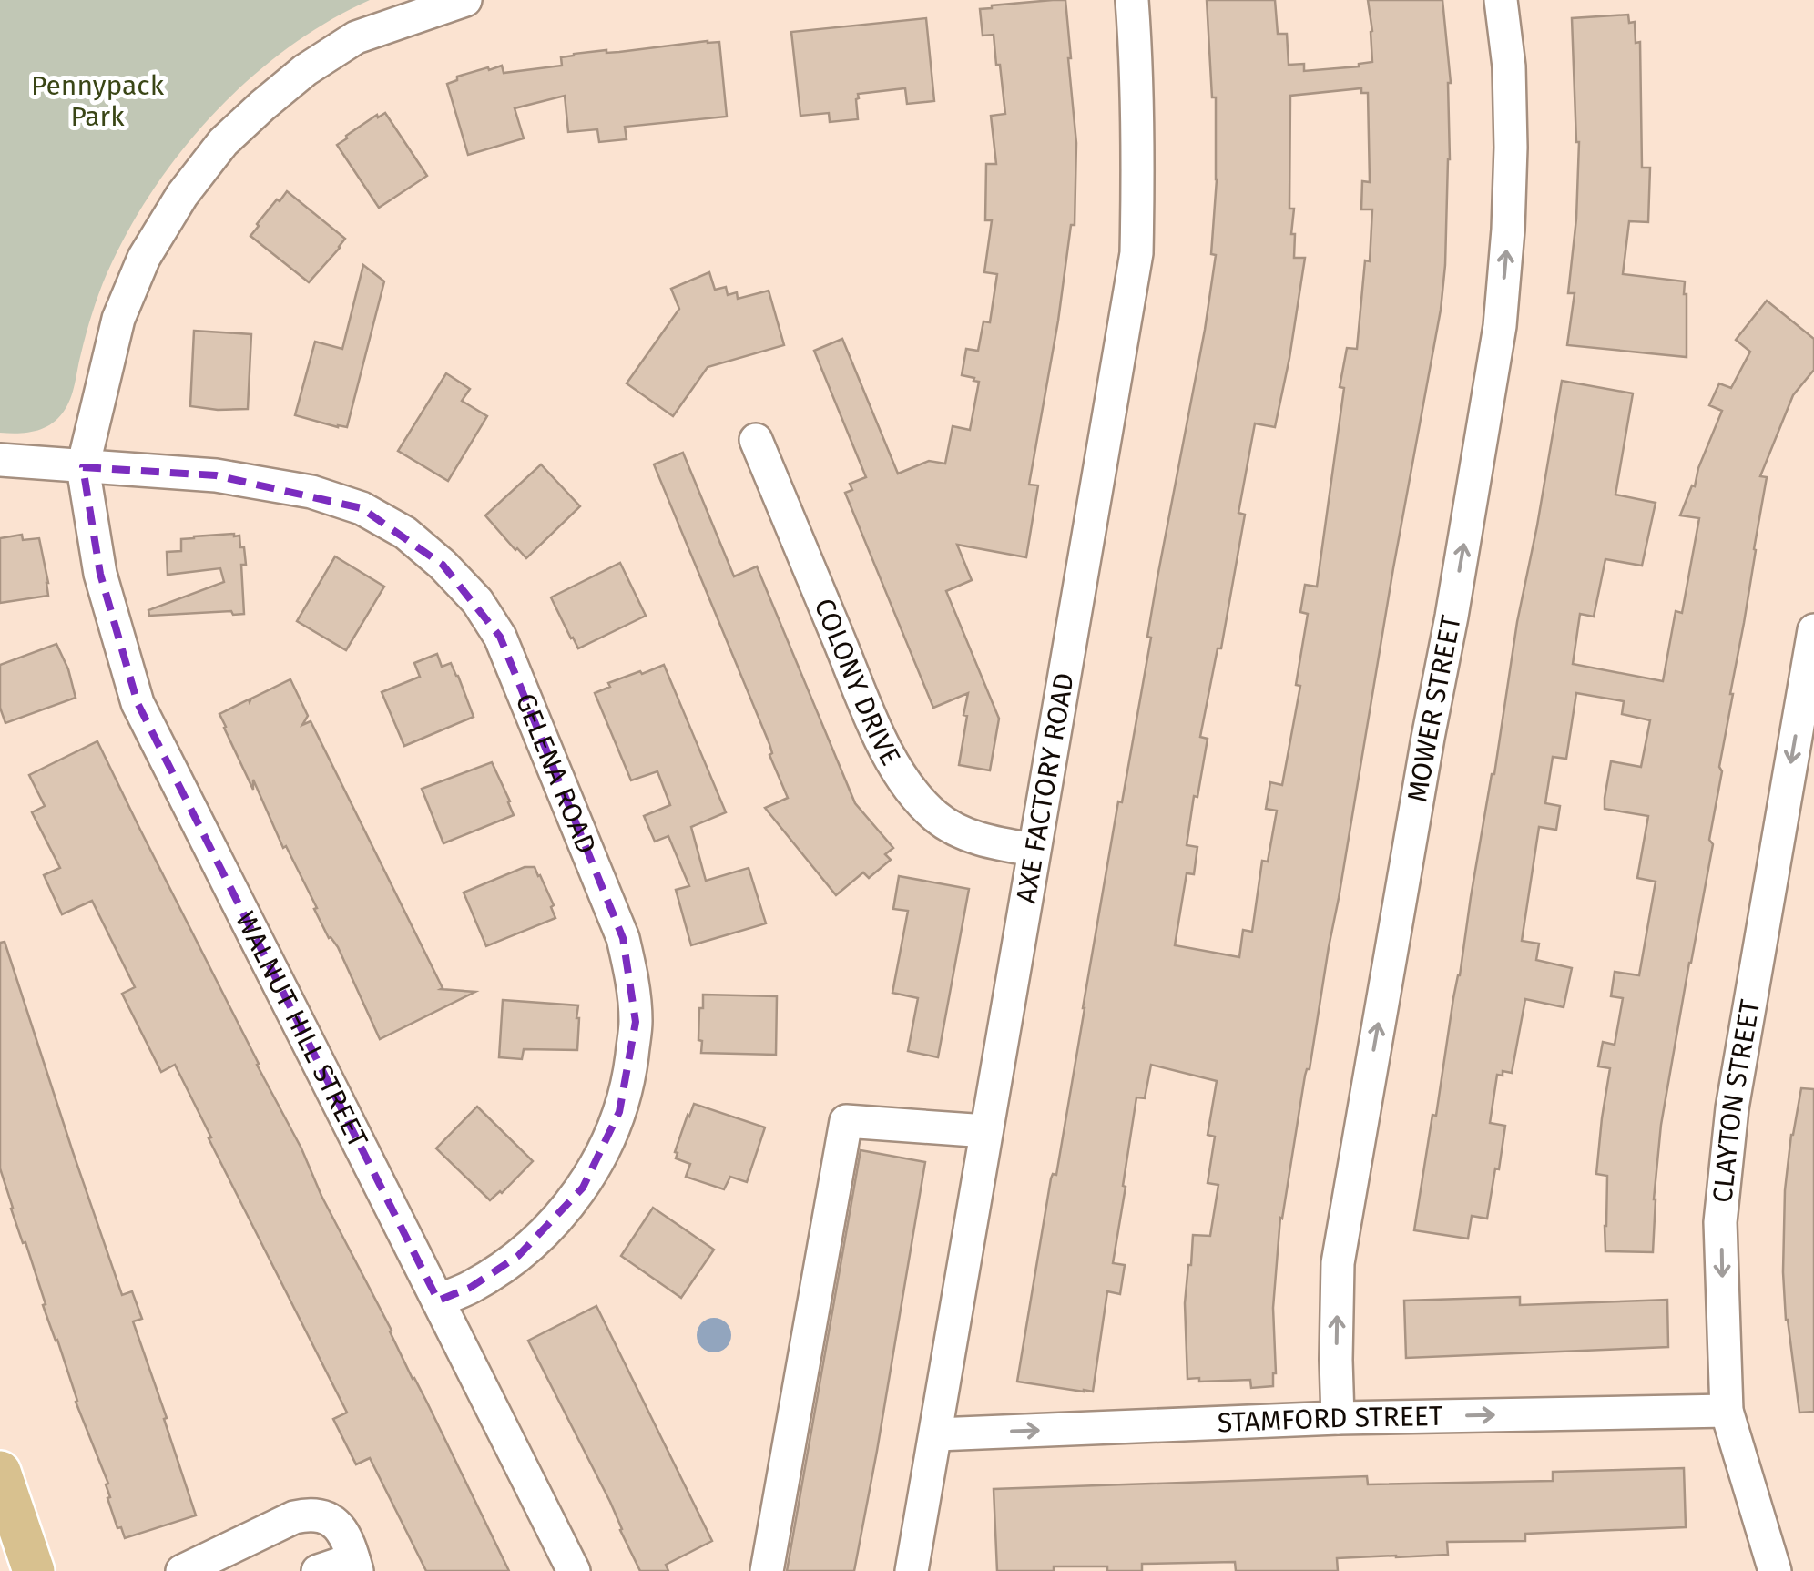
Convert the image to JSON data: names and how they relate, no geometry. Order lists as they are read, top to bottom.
{
  "streets": {
    "street": [
      "COLONY DRIVE",
      "MOWER STREET",
      "GELENA ROAD",
      "AXE FACTORY ROAD",
      "WALNUT HILL STREET",
      "CLAYTON STREET",
      "STAMFORD STREET"
    ]
  },
  "crossings": [
    ["COLONY DRIVE", "AXE FACTORY ROAD"],
    ["MOWER STREET", "STAMFORD STREET"],
    ["GELENA ROAD", "WALNUT HILL STREET"],
    ["AXE FACTORY ROAD", "STAMFORD STREET"],
    ["CLAYTON STREET", "STAMFORD STREET"]
  ],
  "one_way": ["MOWER STREET", "CLAYTON STREET", "STAMFORD STREET"],
  "parks": ["Pennypack Park"]
}
